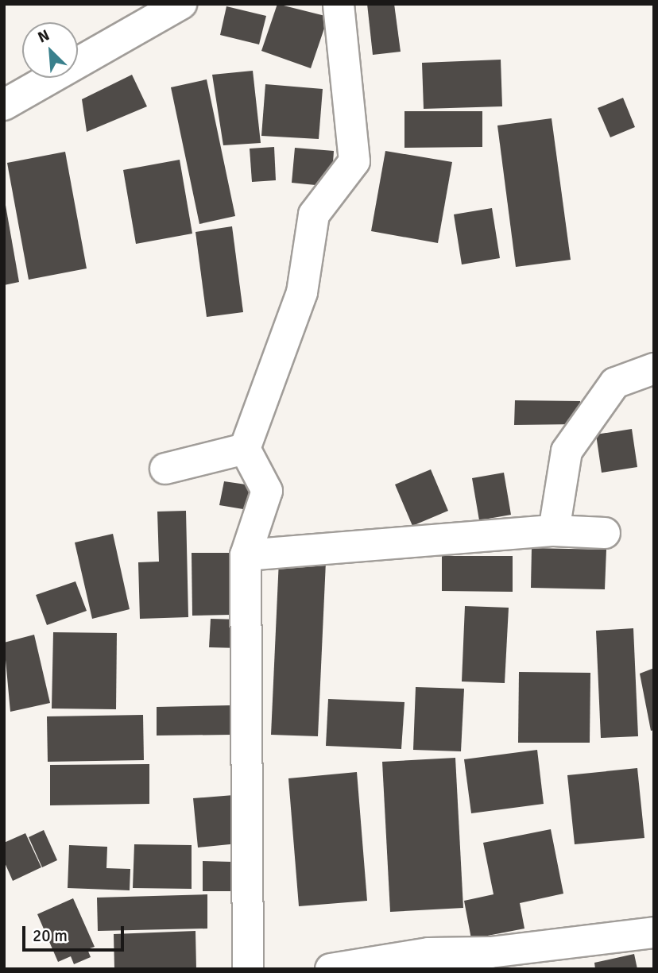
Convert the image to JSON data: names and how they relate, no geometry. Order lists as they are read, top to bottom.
{
  "scale_bar": "20 m",
  "north": "top left"
}
